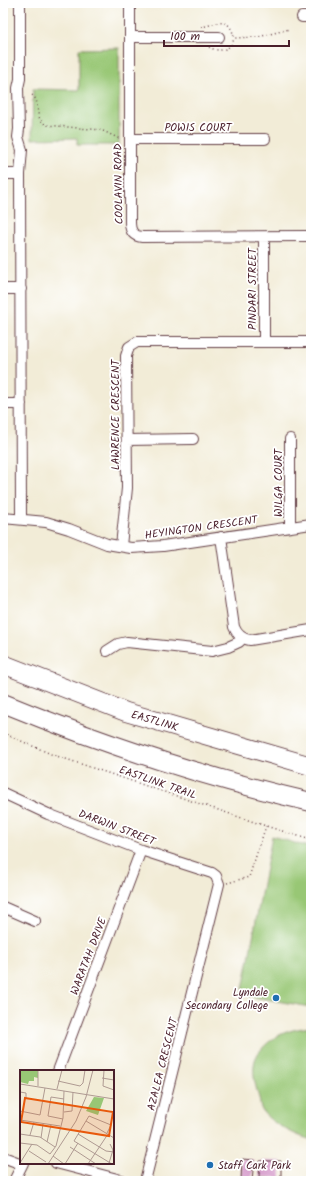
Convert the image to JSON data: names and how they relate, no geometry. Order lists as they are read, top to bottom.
{
  "streets": {
    "highway": ["EASTLINK"],
    "street": [
      "POWIS COURT",
      "COOLAVIN ROAD",
      "PINDARI STREET",
      "LAWRENCE CRESCENT",
      "WILGA COURT",
      "HEYINGTON CRESCENT",
      "DARWIN STREET",
      "WARATAH DRIVE",
      "AZALEA CRESCENT"
    ],
    "path": ["EASTLINK TRAIL"]
  },
  "crossings": [
    ["POWIS COURT", "COOLAVIN ROAD"],
    ["COOLAVIN ROAD", "PINDARI STREET"],
    ["PINDARI STREET", "LAWRENCE CRESCENT"],
    ["LAWRENCE CRESCENT", "HEYINGTON CRESCENT"],
    ["WILGA COURT", "HEYINGTON CRESCENT"],
    ["DARWIN STREET", "WARATAH DRIVE"],
    ["DARWIN STREET", "AZALEA CRESCENT"]
  ],
  "places": ["Lyndale Secondary College", "Staff Cark Park"],
  "scale_bar": "100 m"
}
